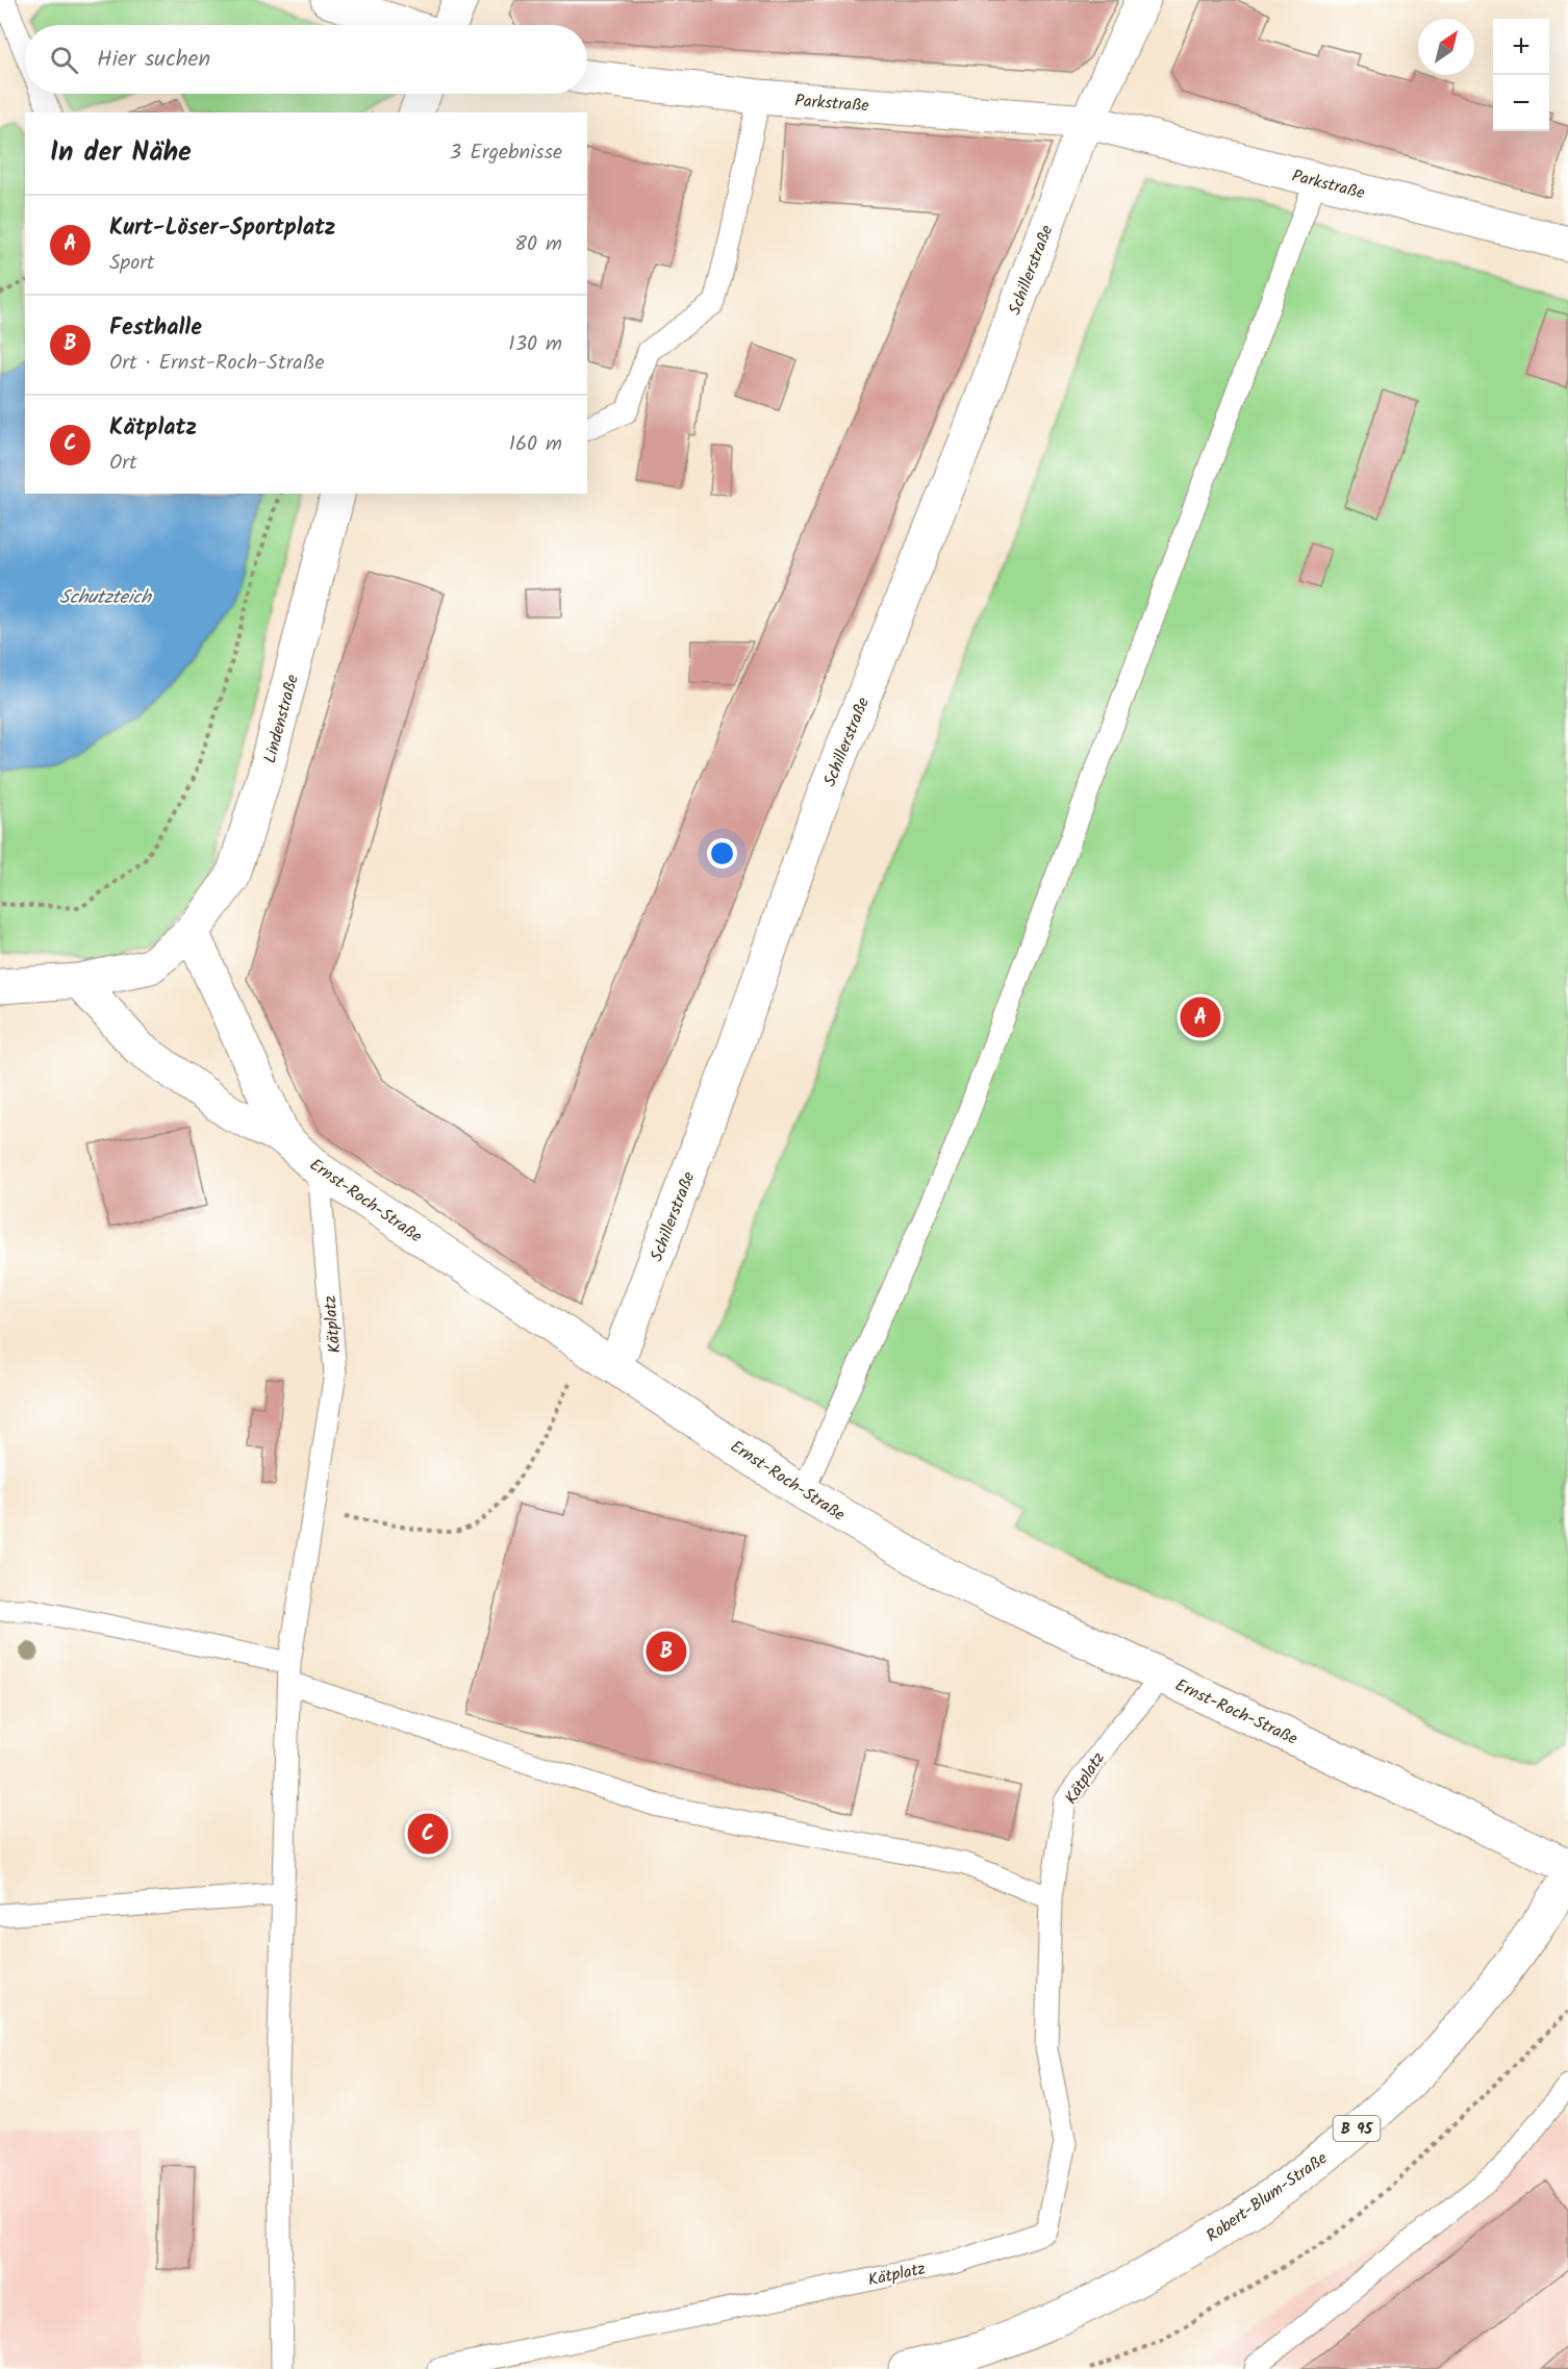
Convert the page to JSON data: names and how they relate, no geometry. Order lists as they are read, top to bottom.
{
  "streets": {
    "street": [
      "Parkstraße",
      "Schillerstraße",
      "Lindenstraße",
      "Ernst-Roch-Straße",
      "B 95",
      "Robert-Blum-Straße"
    ],
    "lane": ["Kätplatz"]
  },
  "crossings": [
    ["Parkstraße", "Schillerstraße"],
    ["Schillerstraße", "Ernst-Roch-Straße"],
    ["Lindenstraße", "Ernst-Roch-Straße"],
    ["Ernst-Roch-Straße", "Kätplatz"]
  ],
  "water": ["Schutzteich"],
  "north": "top right",
  "page": {
    "map_buttons": ["+", "−"],
    "search": "Hier suchen",
    "heading": ["In der Nähe", "3 Ergebnisse"],
    "list": [
      {
        "mark": "A",
        "name": "Kurt-Löser-Sportplatz",
        "note": "Sport",
        "value": "80 m"
      },
      {
        "mark": "B",
        "name": "Festhalle",
        "note": "Ort · Ernst-Roch-Straße",
        "value": "130 m"
      },
      {
        "mark": "C",
        "name": "Kätplatz",
        "note": "Ort",
        "value": "160 m"
      }
    ],
    "pins": ["A", "B", "C"]
  }
}
